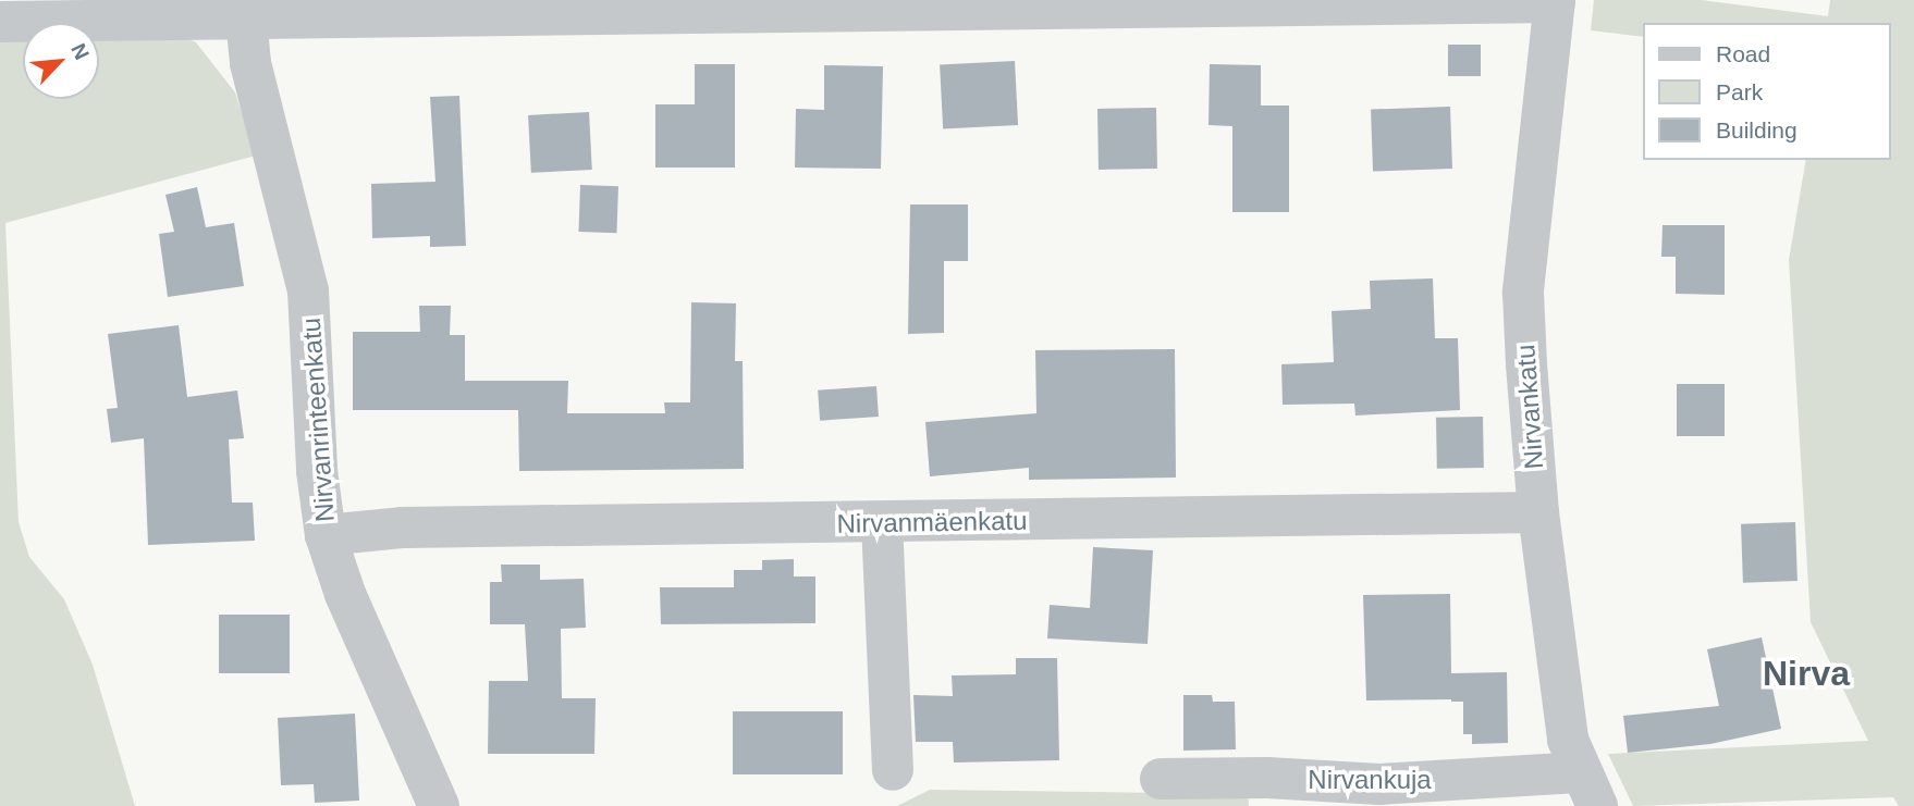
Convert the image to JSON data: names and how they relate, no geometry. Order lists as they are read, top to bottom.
{
  "streets": {
    "street": [
      "Nirvankatu",
      "Nirvanrinteenkatu",
      "Nirvanmäenkatu",
      "Nirvankuja"
    ]
  },
  "crossings": [
    ["Nirvankatu", "Nirvanmäenkatu"],
    ["Nirvankatu", "Nirvankuja"],
    ["Nirvanrinteenkatu", "Nirvanmäenkatu"]
  ],
  "districts": ["Nirva"],
  "legend": ["Road", "Park", "Building"],
  "north": "top right"
}
